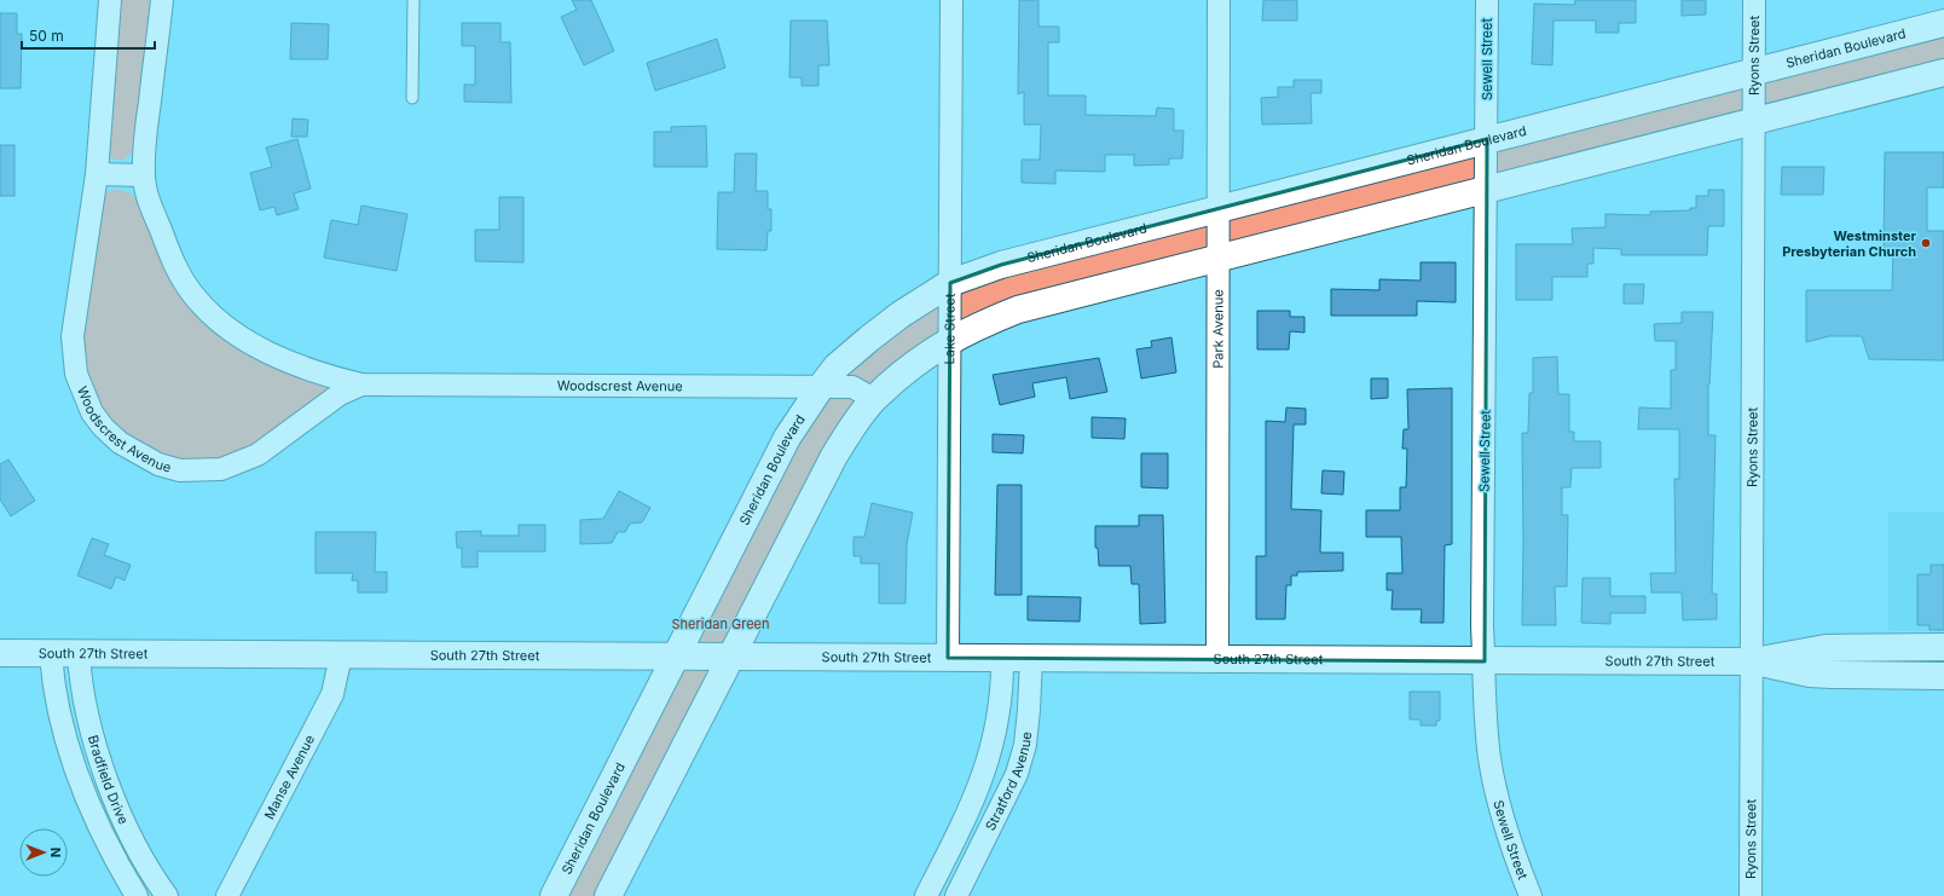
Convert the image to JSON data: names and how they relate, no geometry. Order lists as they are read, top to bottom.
{
  "streets": {
    "main road": ["Sheridan Boulevard", "South 27th Street"],
    "street": [
      "Ryons Street",
      "Sewell Street",
      "Lake Street",
      "Park Avenue",
      "Woodscrest Avenue",
      "Manse Avenue",
      "Bradfield Drive",
      "Stratford Avenue"
    ]
  },
  "crossings": [
    ["Sheridan Boulevard", "Ryons Street"],
    ["Sheridan Boulevard", "Sewell Street"],
    ["Sheridan Boulevard", "Lake Street"],
    ["Sheridan Boulevard", "Park Avenue"],
    ["Sheridan Boulevard", "Woodscrest Avenue"],
    ["Sheridan Boulevard", "South 27th Street"],
    ["Ryons Street", "South 27th Street"],
    ["Sewell Street", "South 27th Street"],
    ["Lake Street", "South 27th Street"],
    ["Park Avenue", "South 27th Street"],
    ["South 27th Street", "Manse Avenue"],
    ["South 27th Street", "Bradfield Drive"],
    ["South 27th Street", "Stratford Avenue"]
  ],
  "parks": ["Sheridan Green"],
  "places": ["Westminster Presbyterian Church"],
  "scale_bar": "50 m",
  "north": "right"
}
